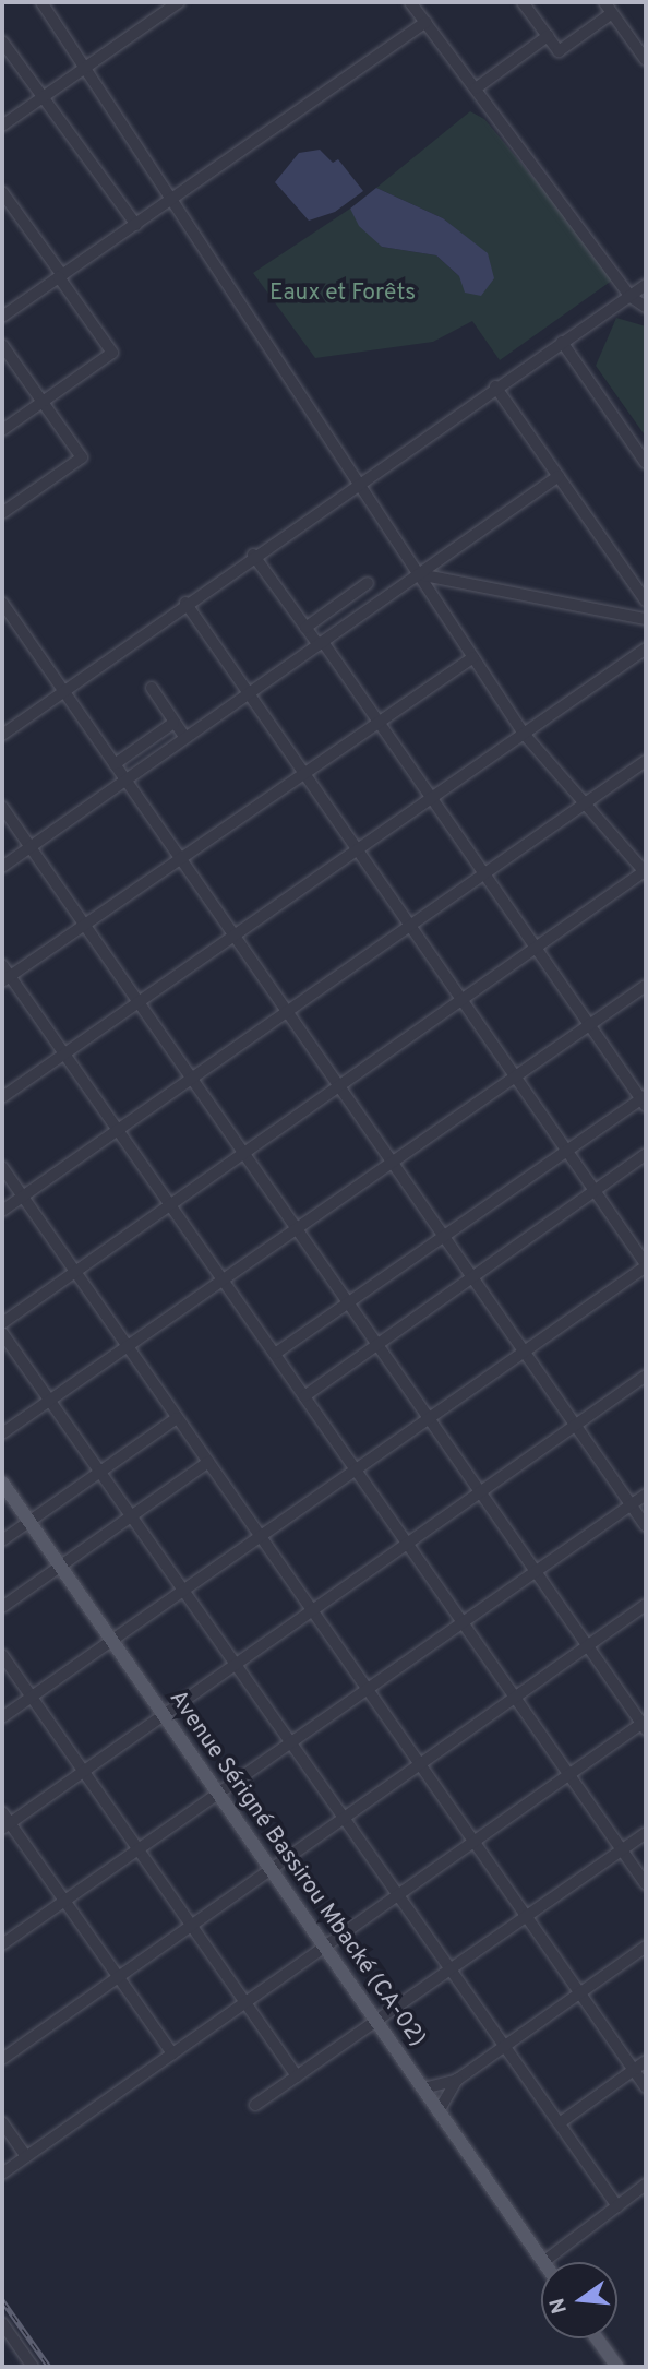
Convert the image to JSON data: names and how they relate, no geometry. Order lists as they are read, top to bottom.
{
  "streets": {
    "main road": ["Avenue Sérigné Bassirou Mbacké (CA-02)"]
  },
  "parks": ["Eaux et Forêts"],
  "north": "left"
}
